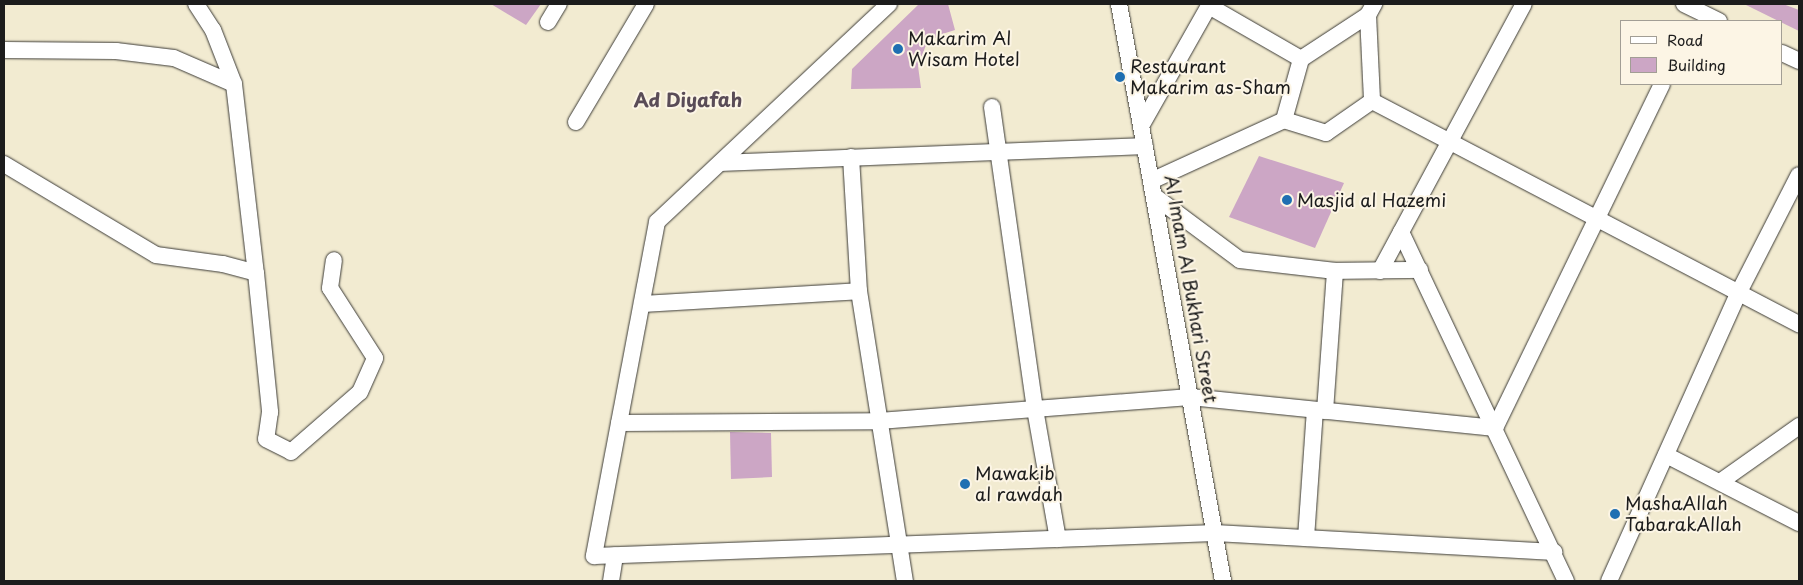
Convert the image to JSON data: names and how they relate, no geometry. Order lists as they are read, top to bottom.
{
  "streets": {
    "street": ["Al Imam Al Bukhari Street"]
  },
  "districts": ["Ad Diyafah"],
  "places": [
    "Makarim Al Wisam Hotel",
    "Restaurant Makarim as-Sham",
    "Masjid al Hazemi",
    "Mawakib al rawdah",
    "MashaAllah TabarakAllah"
  ],
  "legend": ["Road", "Building"]
}
